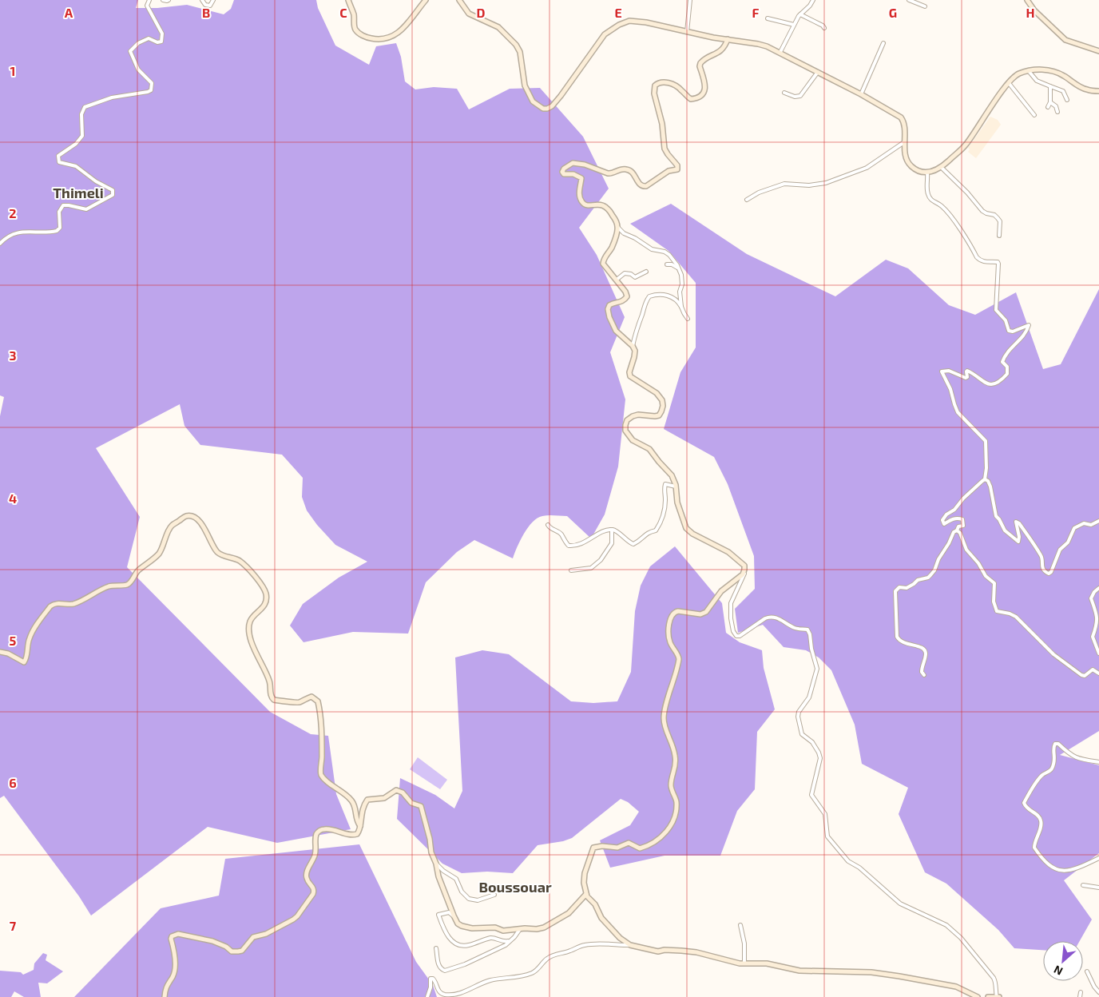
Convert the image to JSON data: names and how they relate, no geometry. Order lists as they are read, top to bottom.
{
  "districts": ["Thimeli", "Boussouar"],
  "north": "bottom left",
  "grid": {
    "columns": [
      "A",
      "B",
      "C",
      "D",
      "E",
      "F",
      "G",
      "H"
    ],
    "rows": [
      "1",
      "2",
      "3",
      "4",
      "5",
      "6",
      "7"
    ]
  }
}
